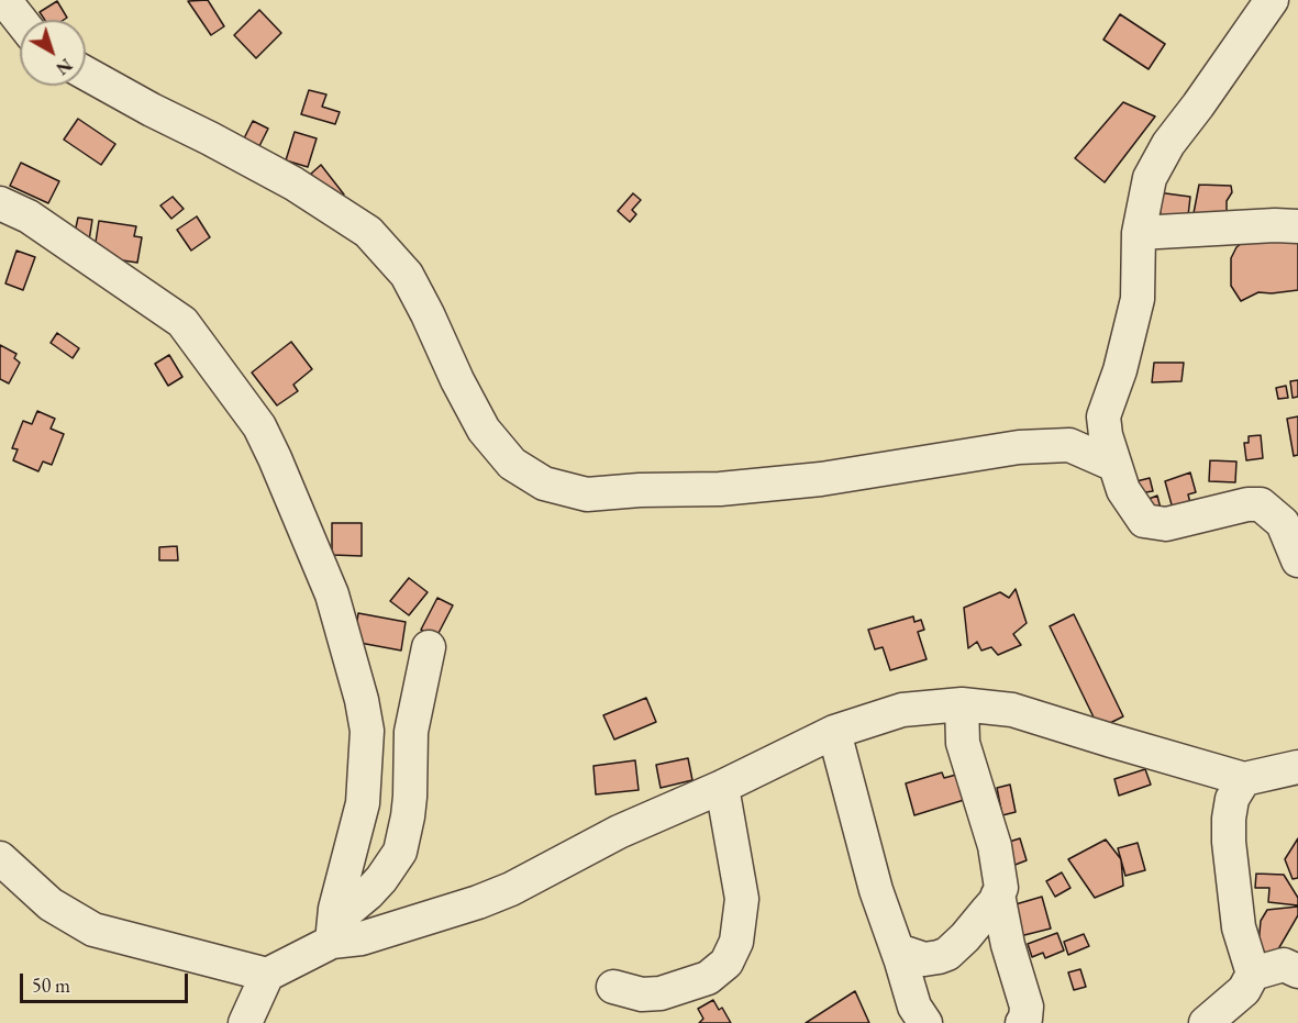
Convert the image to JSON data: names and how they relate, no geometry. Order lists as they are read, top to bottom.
{
  "scale_bar": "50 m",
  "north": "bottom right"
}
